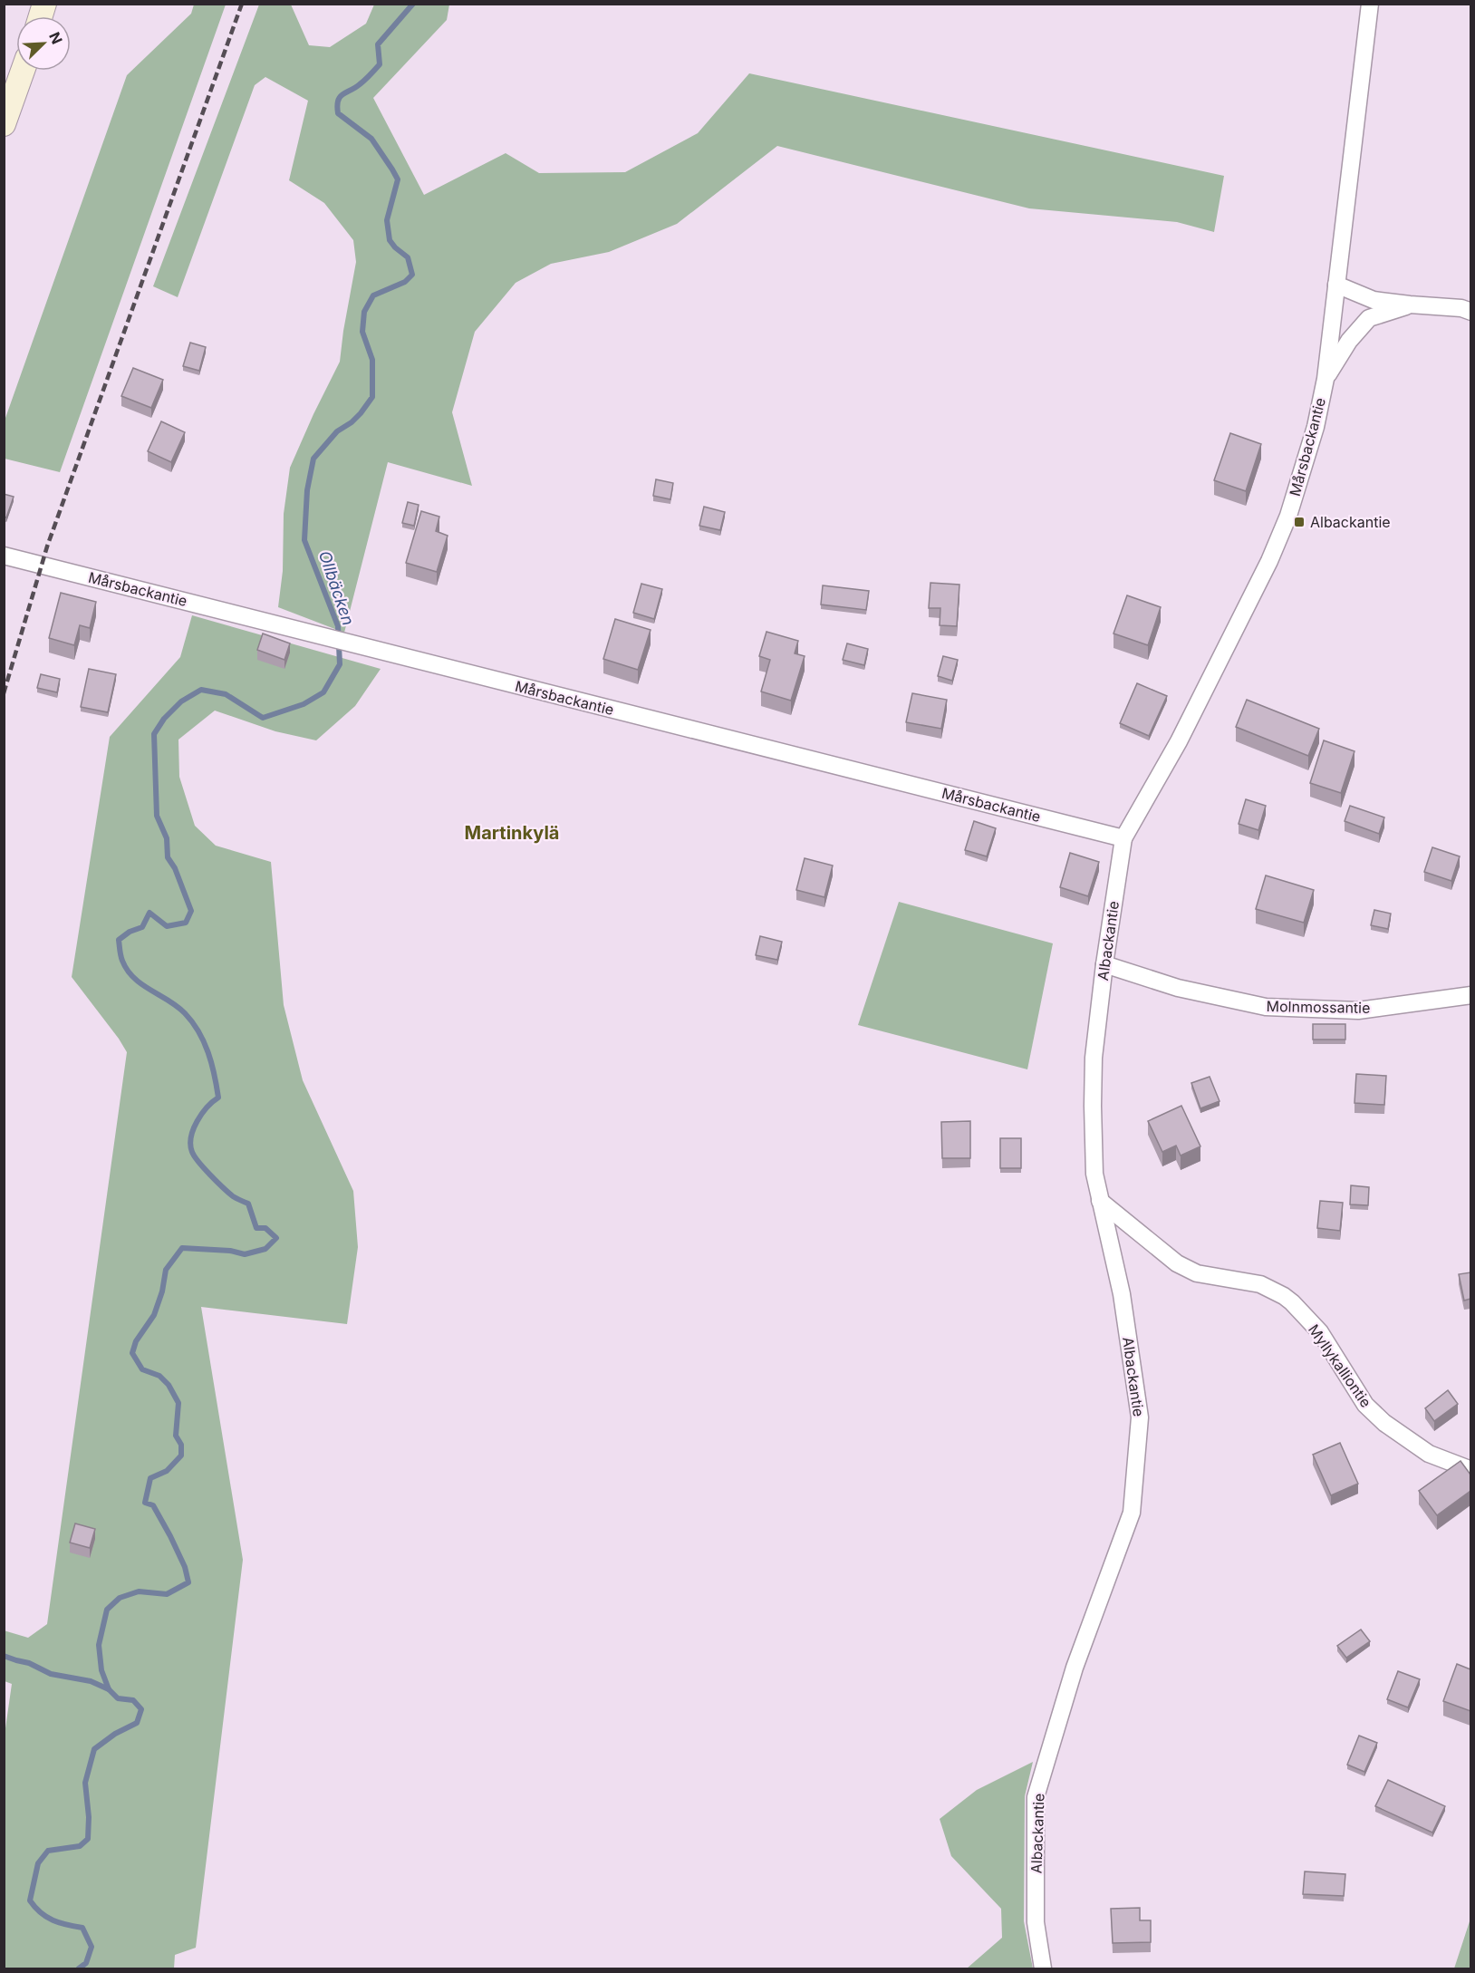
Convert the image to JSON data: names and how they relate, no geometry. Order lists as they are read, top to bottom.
{
  "streets": {
    "street": [
      "Mårsbackantie",
      "Albackantie",
      "Molnmossantie",
      "Myllykalliontie"
    ]
  },
  "crossings": [
    ["Mårsbackantie", "Albackantie"],
    ["Albackantie", "Molnmossantie"],
    ["Albackantie", "Myllykalliontie"]
  ],
  "districts": ["Martinkylä"],
  "water": ["Ollbäcken"],
  "places": {
    "transit": ["Albackantie"]
  },
  "north": "top right"
}
